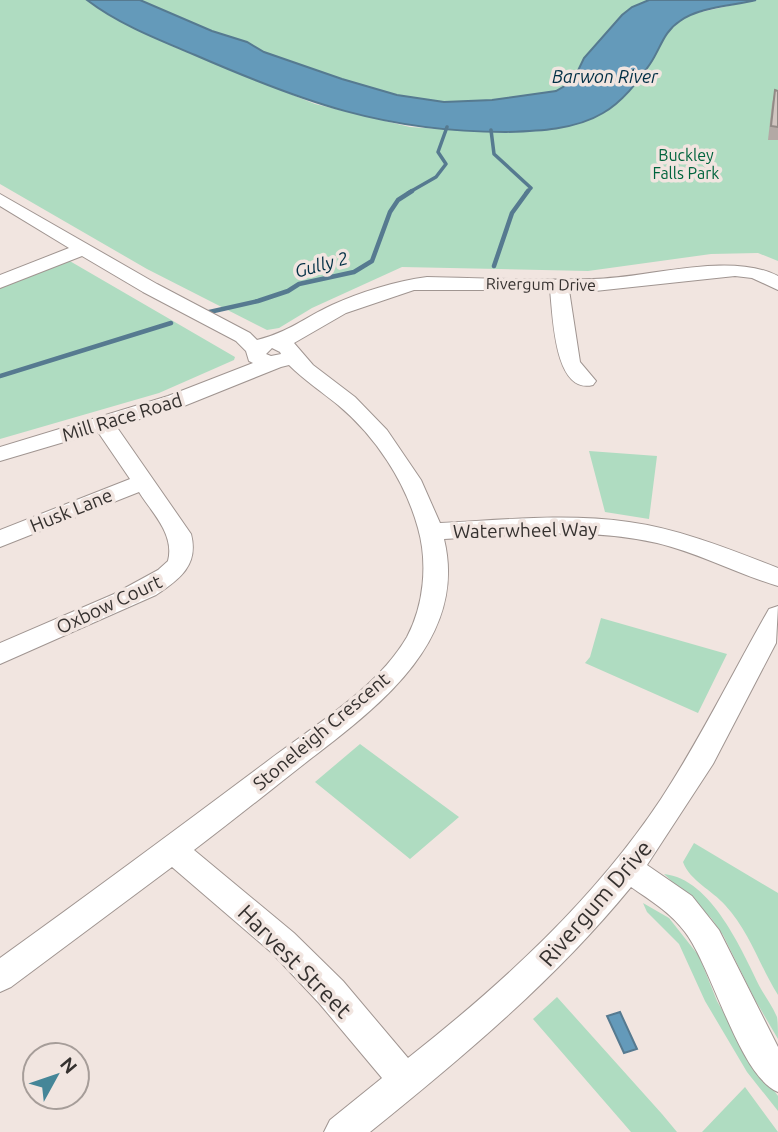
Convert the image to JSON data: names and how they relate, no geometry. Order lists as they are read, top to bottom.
{
  "streets": {
    "street": [
      "Rivergum Drive",
      "Mill Race Road",
      "Husk Lane",
      "Waterwheel Way",
      "Oxbow Court",
      "Stoneleigh Crescent",
      "Harvest Street"
    ]
  },
  "crossings": [
    ["Rivergum Drive", "Mill Race Road"],
    ["Rivergum Drive", "Stoneleigh Crescent"],
    ["Rivergum Drive", "Harvest Street"],
    ["Mill Race Road", "Oxbow Court"],
    ["Mill Race Road", "Stoneleigh Crescent"],
    ["Husk Lane", "Oxbow Court"],
    ["Waterwheel Way", "Stoneleigh Crescent"],
    ["Stoneleigh Crescent", "Harvest Street"]
  ],
  "water": ["Barwon River", "Gully 2"],
  "parks": ["Buckley Falls Park"],
  "north": "top right"
}
